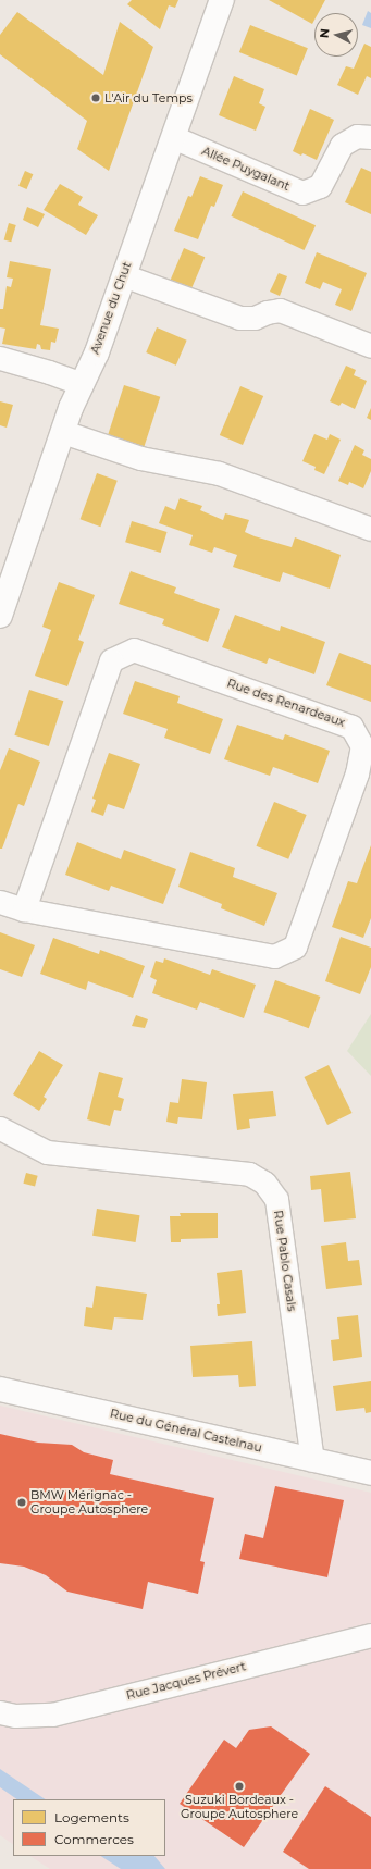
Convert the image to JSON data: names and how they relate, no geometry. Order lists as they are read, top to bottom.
{
  "streets": {
    "street": [
      "Allée Puygalant",
      "Avenue du Chut",
      "Rue des Renardeaux",
      "Rue Pablo Casals",
      "Rue du Général Castelnau",
      "Rue Jacques Prévert"
    ]
  },
  "crossings": [
    ["Allée Puygalant", "Avenue du Chut"],
    ["Rue Pablo Casals", "Rue du Général Castelnau"]
  ],
  "places": ["L'Air du Temps", "BMW Mérignac - Groupe Autosphere", "Suzuki Bordeaux - Groupe Autosphere"],
  "legend": ["Logements", "Commerces"],
  "north": "left"
}
